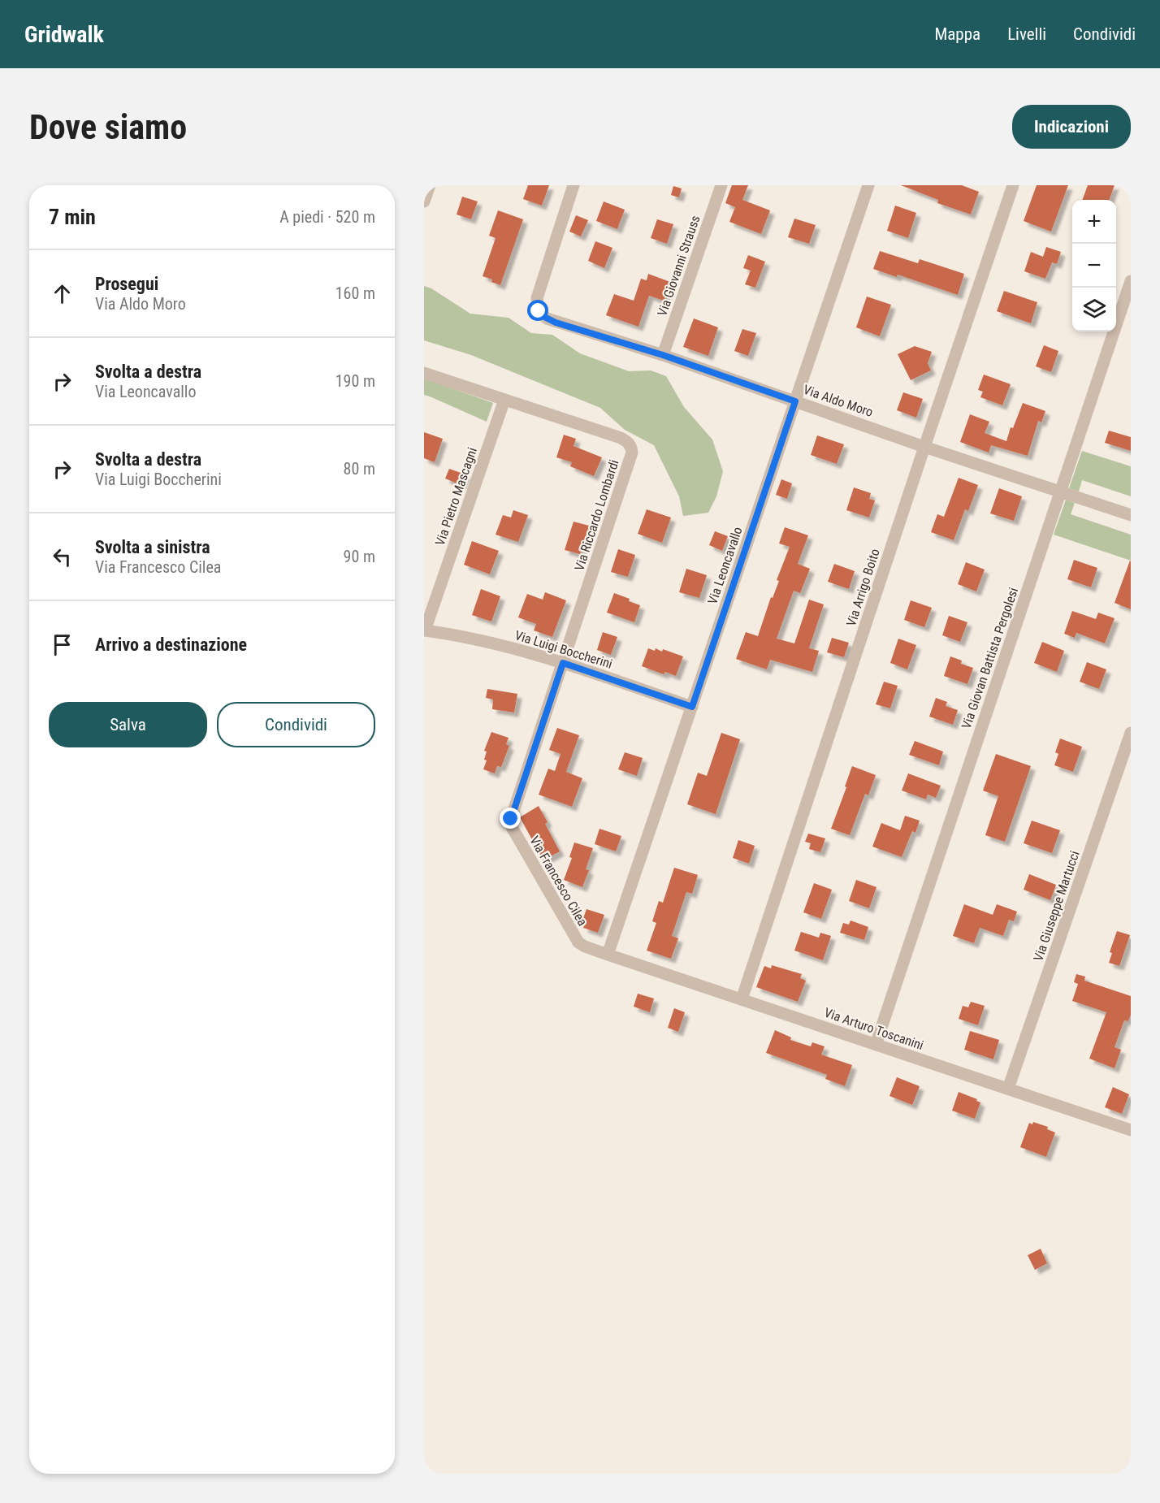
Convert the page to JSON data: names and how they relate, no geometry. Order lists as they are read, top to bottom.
{
  "streets": {
    "street": [
      "Via Giovanni Strauss",
      "Via Aldo Moro",
      "Via Pietro Mascagni",
      "Via Riccardo Lombardi",
      "Via Leoncavallo",
      "Via Arrigo Boito",
      "Via Luigi Boccherini",
      "Via Giovan Battista Pergolesi",
      "Via Francesco Cilea",
      "Via Giuseppe Martucci",
      "Via Arturo Toscanini"
    ]
  },
  "crossings": [
    ["Via Giovanni Strauss", "Via Aldo Moro"],
    ["Via Aldo Moro", "Via Leoncavallo"],
    ["Via Aldo Moro", "Via Arrigo Boito"],
    ["Via Aldo Moro", "Via Giovan Battista Pergolesi"],
    ["Via Pietro Mascagni", "Via Riccardo Lombardi"],
    ["Via Pietro Mascagni", "Via Luigi Boccherini"],
    ["Via Riccardo Lombardi", "Via Luigi Boccherini"],
    ["Via Riccardo Lombardi", "Via Francesco Cilea"],
    ["Via Leoncavallo", "Via Luigi Boccherini"],
    ["Via Leoncavallo", "Via Francesco Cilea"],
    ["Via Leoncavallo", "Via Arturo Toscanini"],
    ["Via Arrigo Boito", "Via Arturo Toscanini"],
    ["Via Luigi Boccherini", "Via Francesco Cilea"],
    ["Via Giovan Battista Pergolesi", "Via Arturo Toscanini"],
    ["Via Francesco Cilea", "Via Arturo Toscanini"],
    ["Via Giuseppe Martucci", "Via Arturo Toscanini"]
  ],
  "page": {
    "header": "Gridwalk",
    "nav": ["Mappa", "Livelli", "Condividi"],
    "buttons": [
      "Indicazioni",
      ["Salva", "Condividi"]
    ],
    "title": "Dove siamo",
    "heading": ["7 min", "A piedi · 520 m"],
    "map_buttons": ["+", "−"],
    "list": [
      ["Prosegui", "Via Aldo Moro", "160 m"],
      ["Svolta a destra", "Via Leoncavallo", "190 m"],
      ["Svolta a destra", "Via Luigi Boccherini", "80 m"],
      ["Svolta a sinistra", "Via Francesco Cilea", "90 m"],
      "Arrivo a destinazione"
    ]
  }
}
